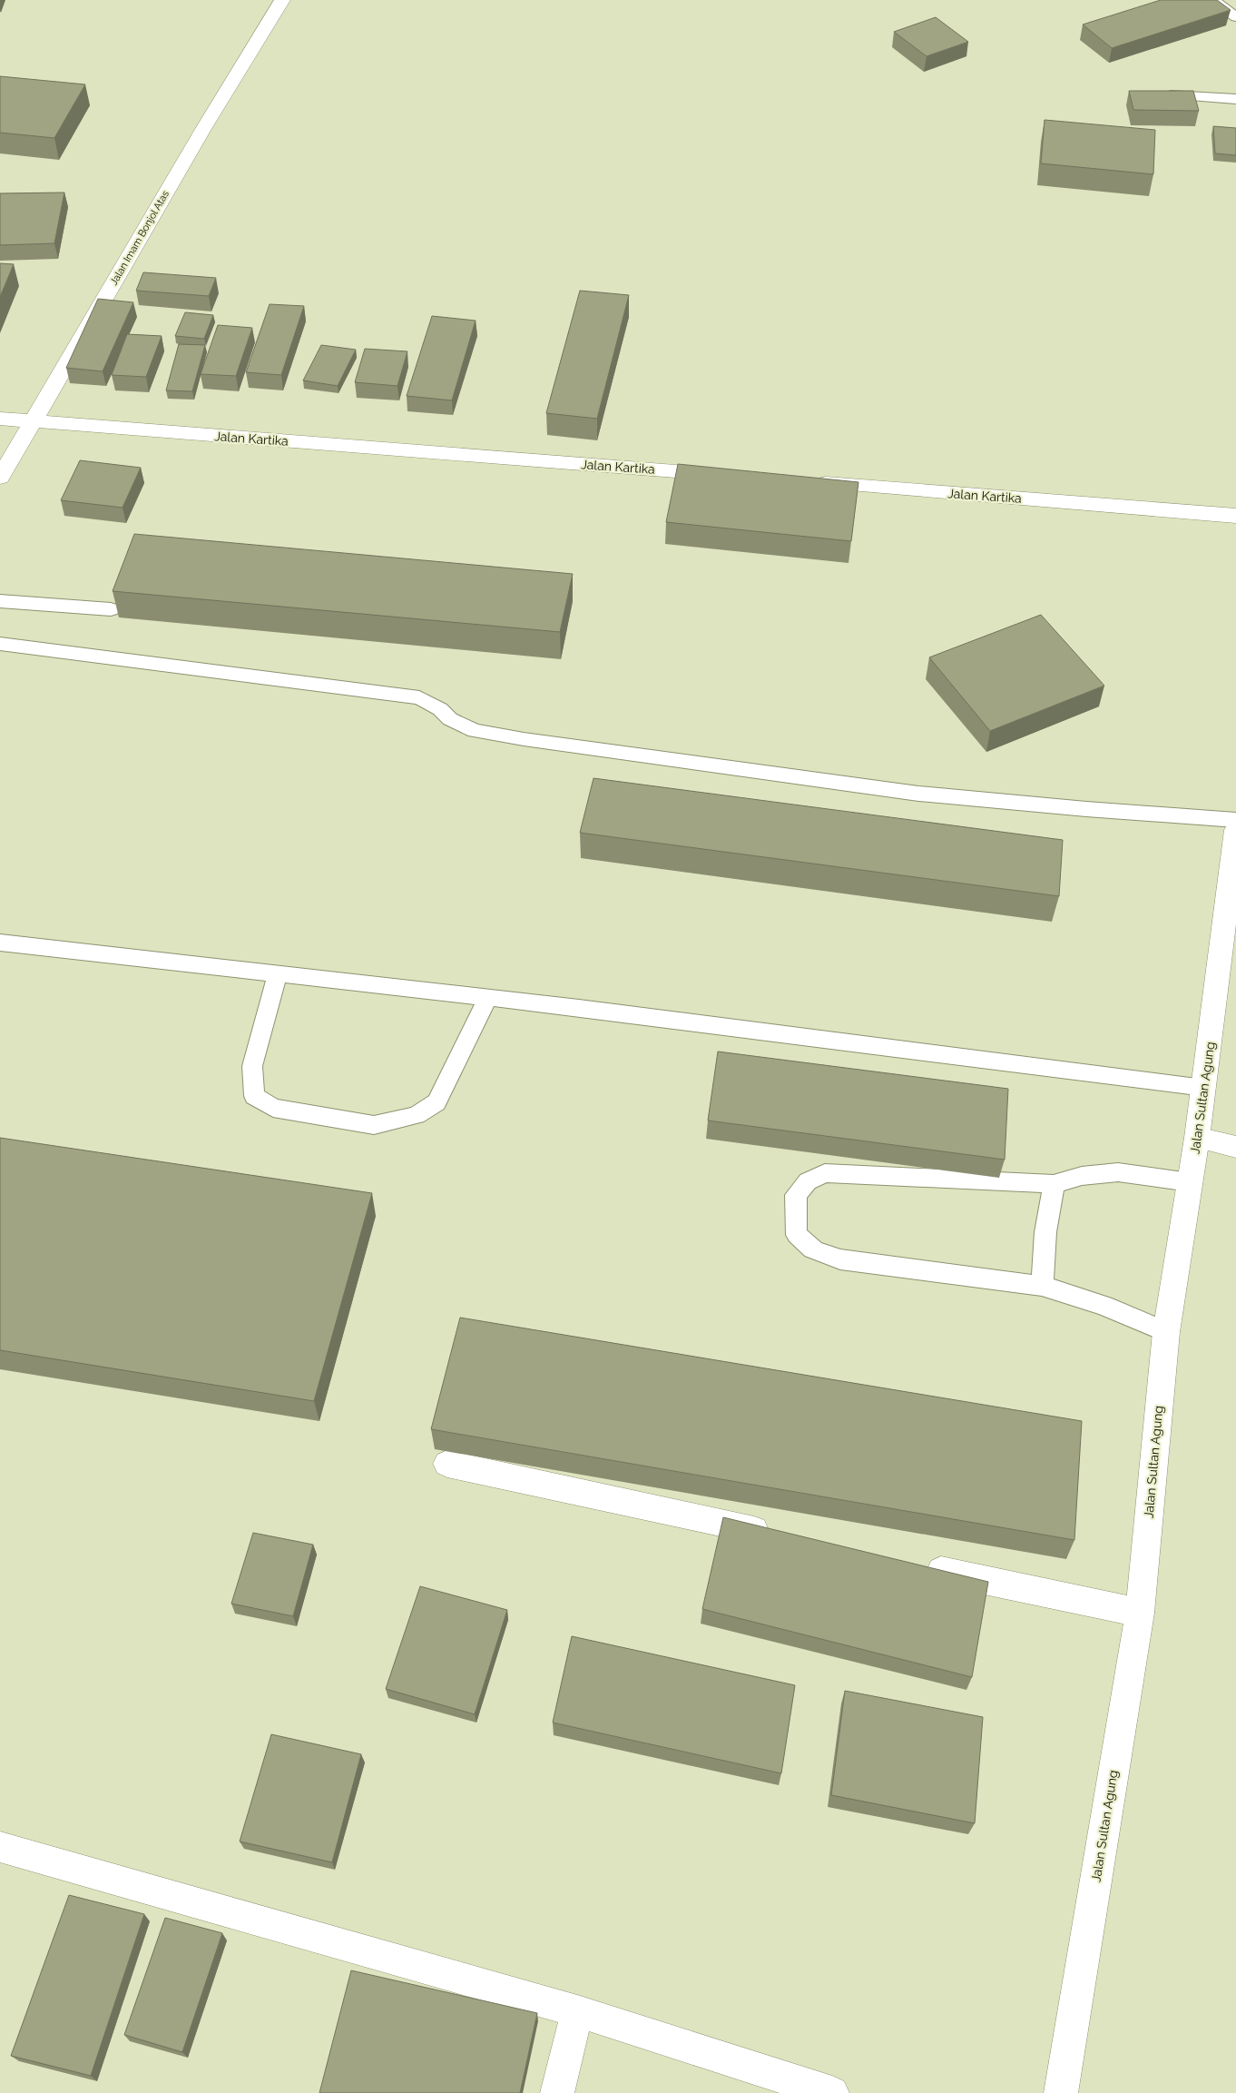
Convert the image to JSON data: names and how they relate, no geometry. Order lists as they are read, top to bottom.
{
  "streets": {
    "street": ["Jalan Imam Bonjol Atas", "Jalan Kartika", "Jalan Sultan Agung"]
  },
  "crossings": [
    ["Jalan Imam Bonjol Atas", "Jalan Kartika"]
  ]
}
